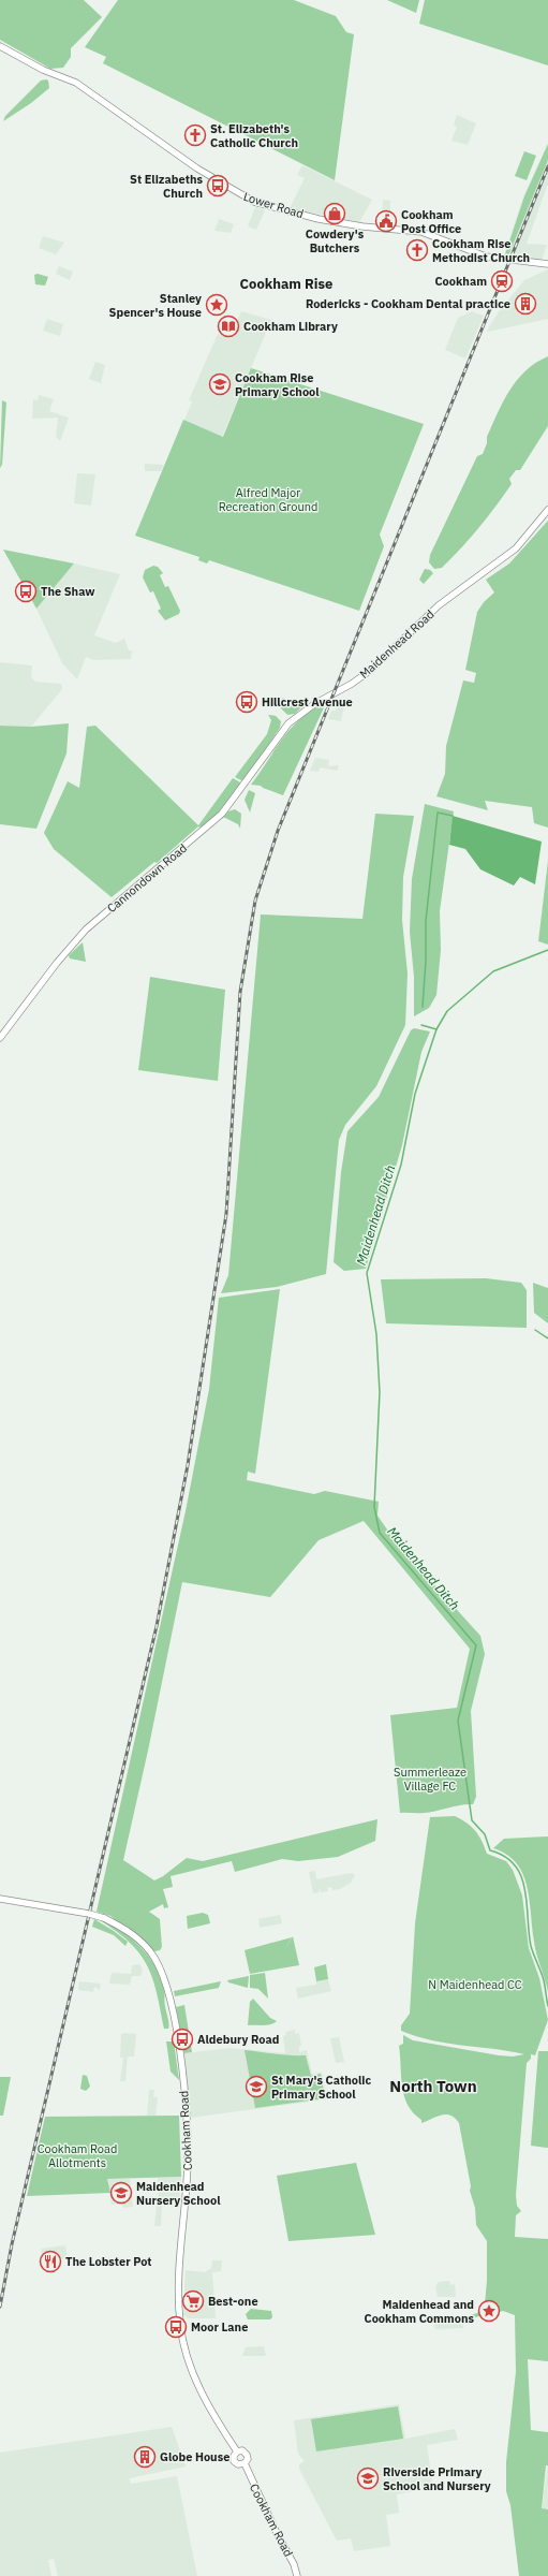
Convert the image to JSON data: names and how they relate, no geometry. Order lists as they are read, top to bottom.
{
  "streets": {
    "main road": [
      "Lower Road",
      "Maidenhead Road",
      "Cannondown Road",
      "Cookham Road"
    ]
  },
  "crossings": [
    ["Maidenhead Road", "Cannondown Road"]
  ],
  "districts": ["Cookham Rise", "North Town"],
  "water": ["Maidenhead Ditch"],
  "parks": [
    "Alfred Major Recreation Ground",
    "Summerleaze Village FC",
    "N Maidenhead CC",
    "Cookham Road Allotments"
  ],
  "places": {
    "church": ["St. Elizabeth's Catholic Church", "Cookham Rise Methodist Church"],
    "bus stop": [
      "St Elizabeths Church",
      "The Shaw",
      "Hillcrest Avenue",
      "Aldebury Road",
      "Moor Lane"
    ],
    "shop": ["Cowdery's Butchers"],
    "public building": ["Cookham Post Office"],
    "station": ["Cookham"],
    "building": ["Rodericks - Cookham Dental practice", "Globe House"],
    "place": ["Stanley Spencer's House", "Maidenhead and Cookham Commons"],
    "library": ["Cookham Library"],
    "school or university": [
      "Cookham Rise Primary School",
      "St Mary's Catholic Primary School",
      "Maidenhead Nursery School",
      "Riverside Primary School and Nursery"
    ],
    "restaurant": ["The Lobster Pot"],
    "supermarket": ["Best-one"]
  }
}
